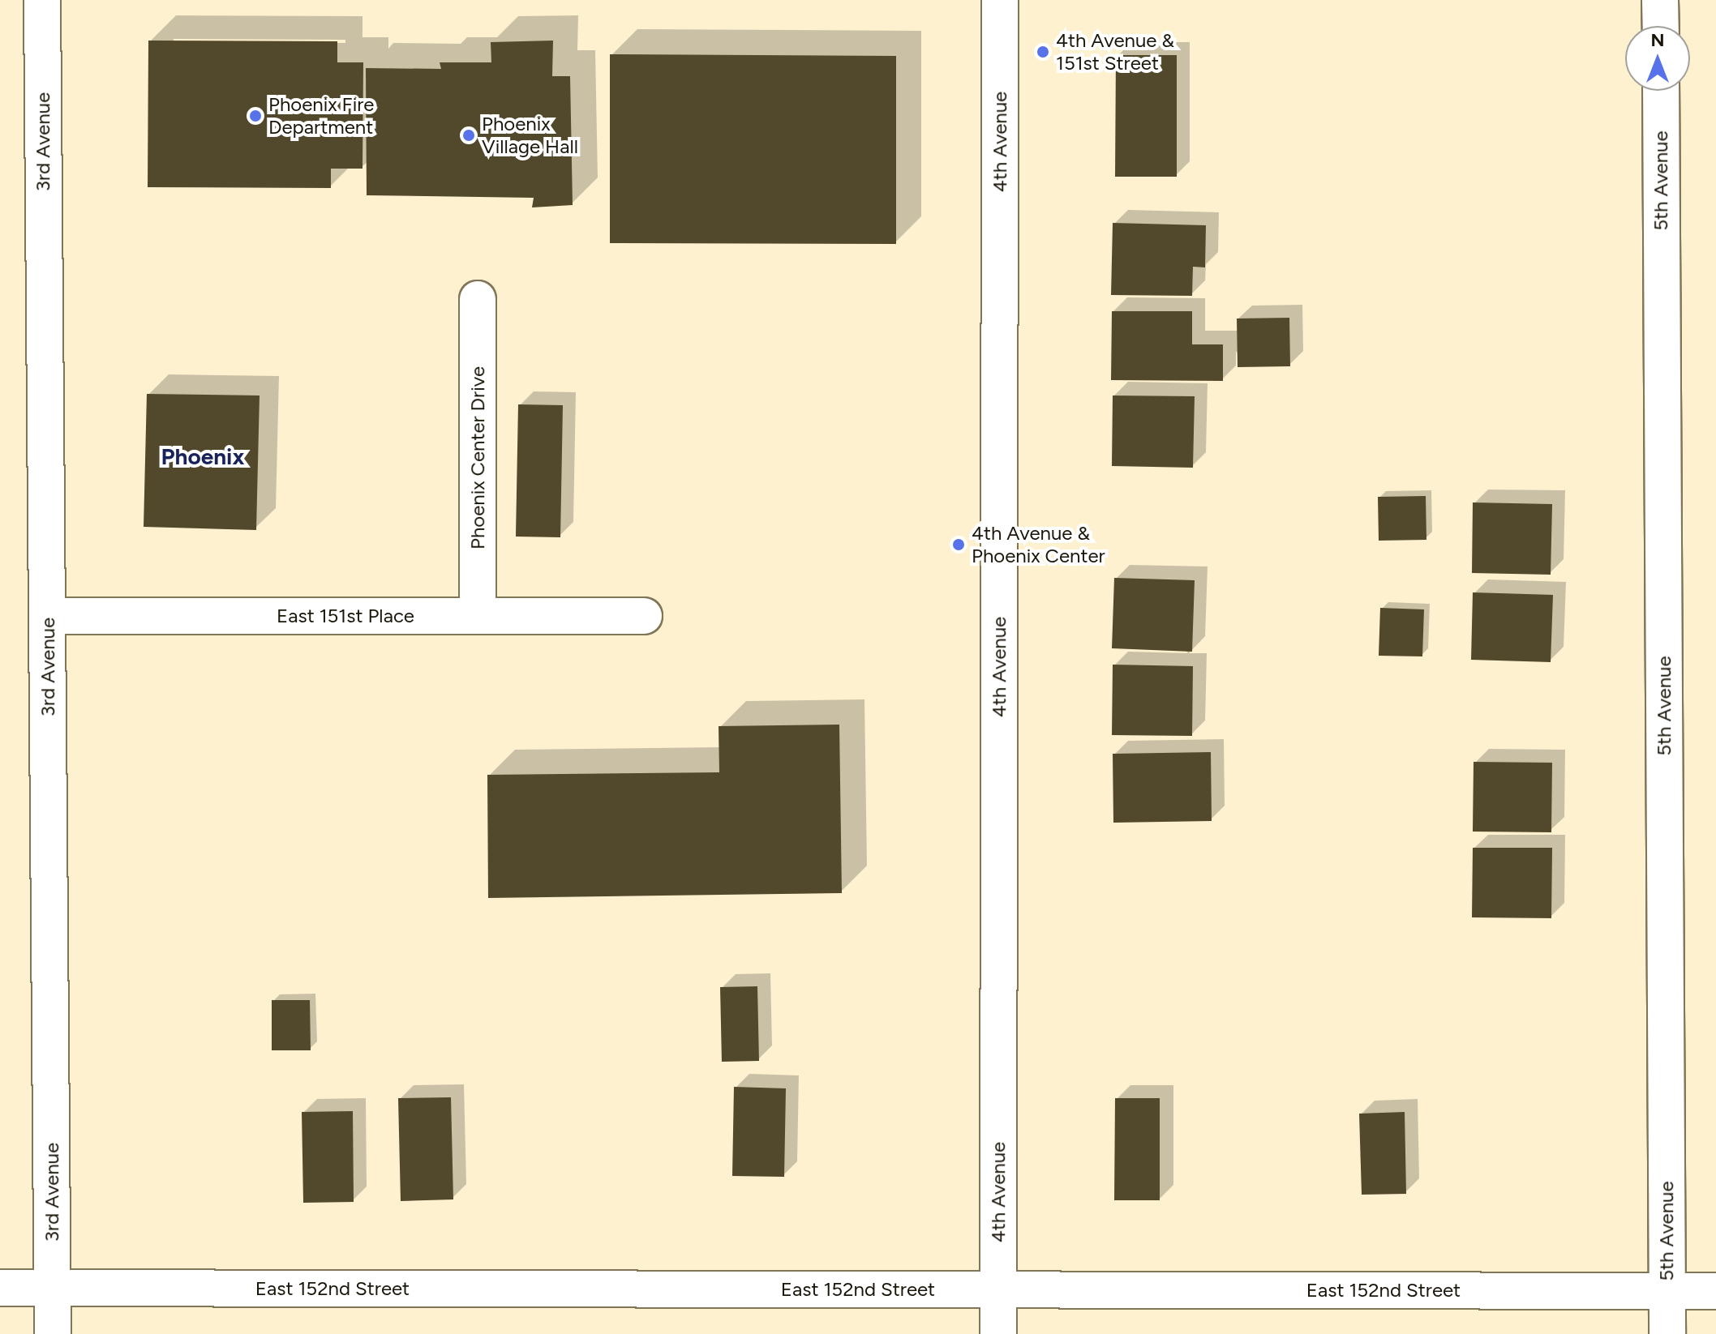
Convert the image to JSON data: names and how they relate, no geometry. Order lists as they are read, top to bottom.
{
  "streets": {
    "street": [
      "3rd Avenue",
      "4th Avenue",
      "5th Avenue",
      "Phoenix Center Drive",
      "East 151st Place",
      "East 152nd Street"
    ]
  },
  "crossings": [
    ["3rd Avenue", "East 151st Place"],
    ["3rd Avenue", "East 152nd Street"],
    ["4th Avenue", "East 152nd Street"],
    ["5th Avenue", "East 152nd Street"],
    ["Phoenix Center Drive", "East 151st Place"]
  ],
  "districts": ["Phoenix"],
  "places": [
    "4th Avenue & 151st Street",
    "Phoenix Fire Department",
    "Phoenix Village Hall",
    "4th Avenue & Phoenix Center"
  ],
  "north": "top"
}
